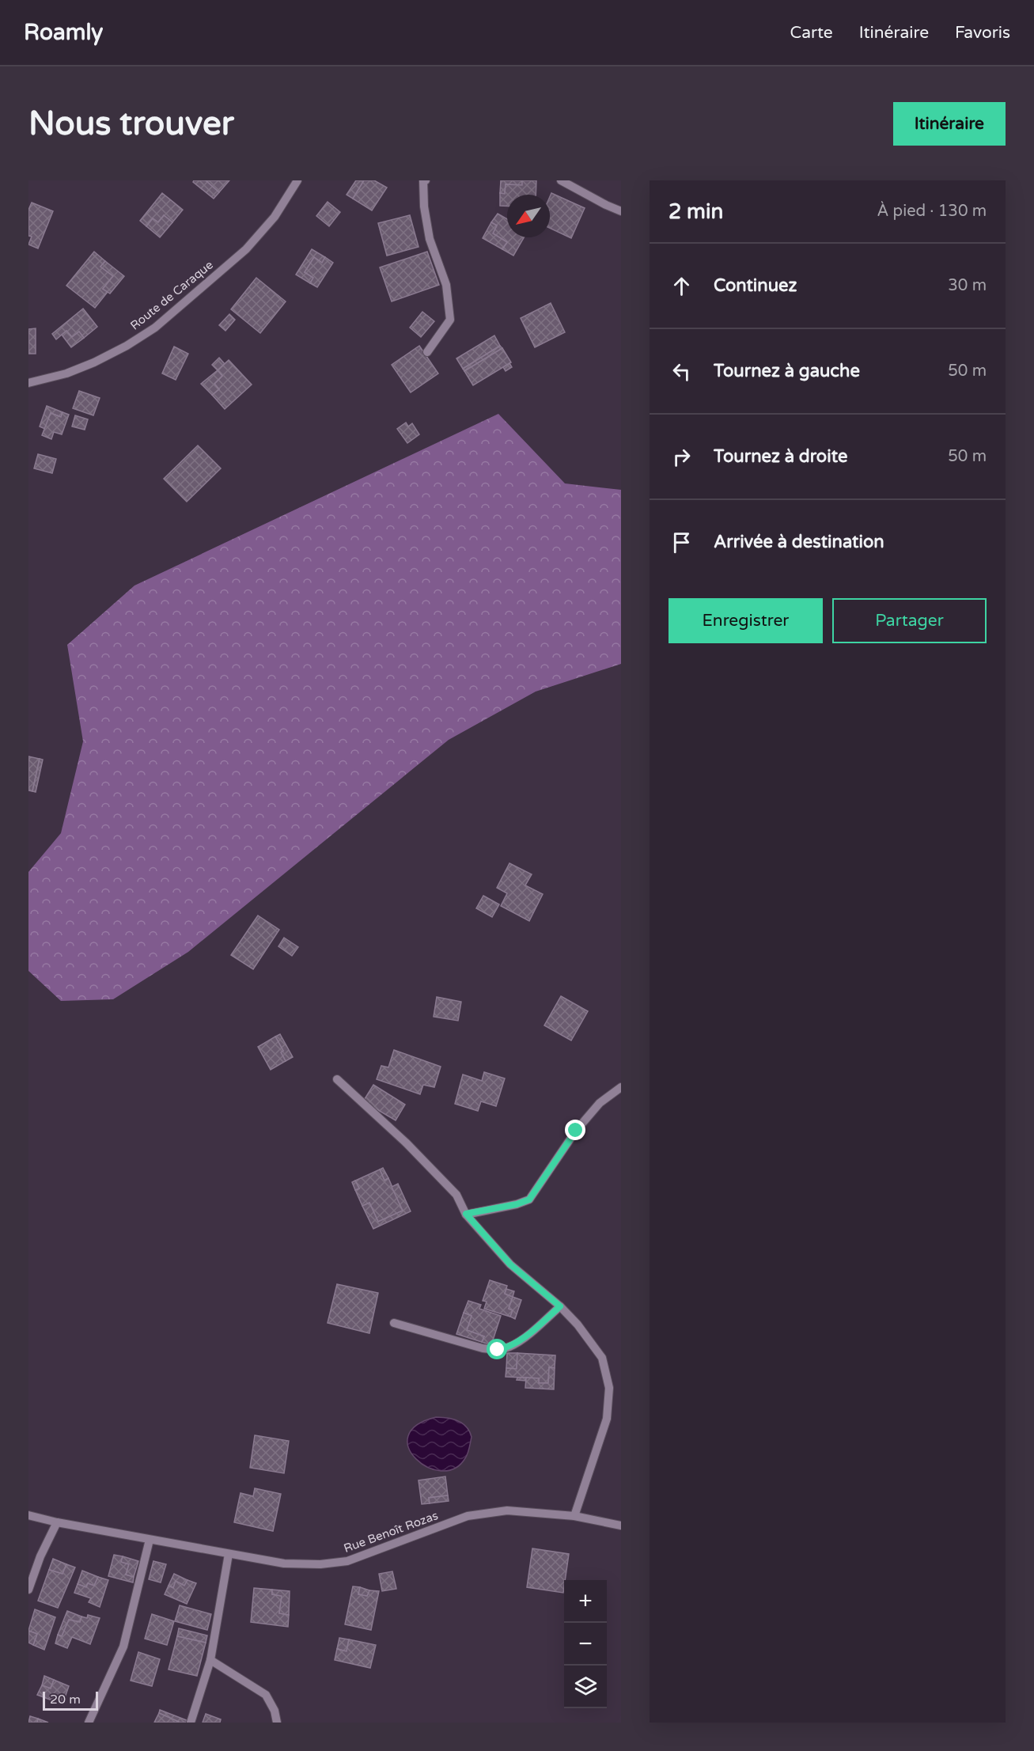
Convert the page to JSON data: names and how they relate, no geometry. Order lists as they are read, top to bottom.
{
  "streets": {
    "street": ["Route de Caraque", "Rue Benoît Rozas"]
  },
  "scale_bar": "20 m",
  "north": "bottom left",
  "page": {
    "header": "Roamly",
    "nav": ["Carte", "Itinéraire", "Favoris"],
    "buttons": [
      "Itinéraire",
      ["Enregistrer", "Partager"]
    ],
    "title": "Nous trouver",
    "heading": ["2 min", "À pied · 130 m"],
    "list": [
      ["Continuez", "30 m"],
      ["Tournez à gauche", "50 m"],
      ["Tournez à droite", "50 m"],
      "Arrivée à destination"
    ],
    "map_buttons": ["+", "−"],
    "scale": "20 m"
  }
}
